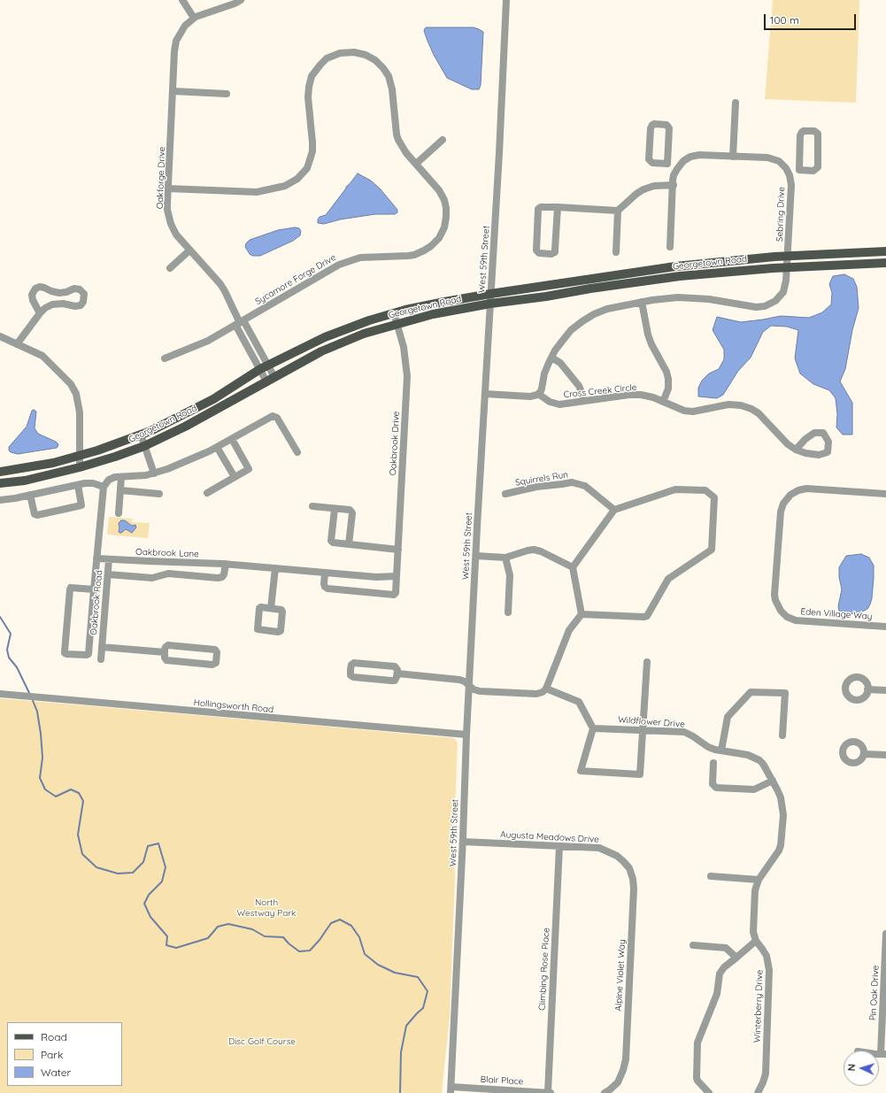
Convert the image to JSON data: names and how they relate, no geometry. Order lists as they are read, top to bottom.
{
  "streets": {
    "main road": ["Georgetown Road"],
    "street": [
      "Oakforge Drive",
      "Sebring Drive",
      "West 59th Street",
      "Sycamore Forge Drive",
      "Cross Creek Circle",
      "Oakbrook Drive",
      "Squirrels Run",
      "Oakbrook Lane",
      "Oakbrook Road",
      "Eden Village Way",
      "Hollingsworth Road",
      "Wildflower Drive",
      "Augusta Meadows Drive",
      "Climbing Rose Place",
      "Alpine Violet Way",
      "Pin Oak Drive",
      "Winterberry Drive",
      "Blair Place"
    ]
  },
  "crossings": [
    ["Oakforge Drive", "Georgetown Road"],
    ["Oakforge Drive", "Sycamore Forge Drive"],
    ["Sebring Drive", "Georgetown Road"],
    ["Sebring Drive", "Cross Creek Circle"],
    ["West 59th Street", "Georgetown Road"],
    ["West 59th Street", "Hollingsworth Road"],
    ["West 59th Street", "Augusta Meadows Drive"],
    ["West 59th Street", "Blair Place"],
    ["Georgetown Road", "Oakbrook Drive"],
    ["Oakbrook Drive", "Oakbrook Lane"],
    ["Oakbrook Lane", "Oakbrook Road"],
    ["Wildflower Drive", "Winterberry Drive"],
    ["Augusta Meadows Drive", "Climbing Rose Place"],
    ["Augusta Meadows Drive", "Alpine Violet Way"],
    ["Climbing Rose Place", "Blair Place"]
  ],
  "parks": ["North Westway Park", "Disc Golf Course"],
  "legend": ["Road", "Park", "Water"],
  "scale_bar": "100 m",
  "north": "left"
}
